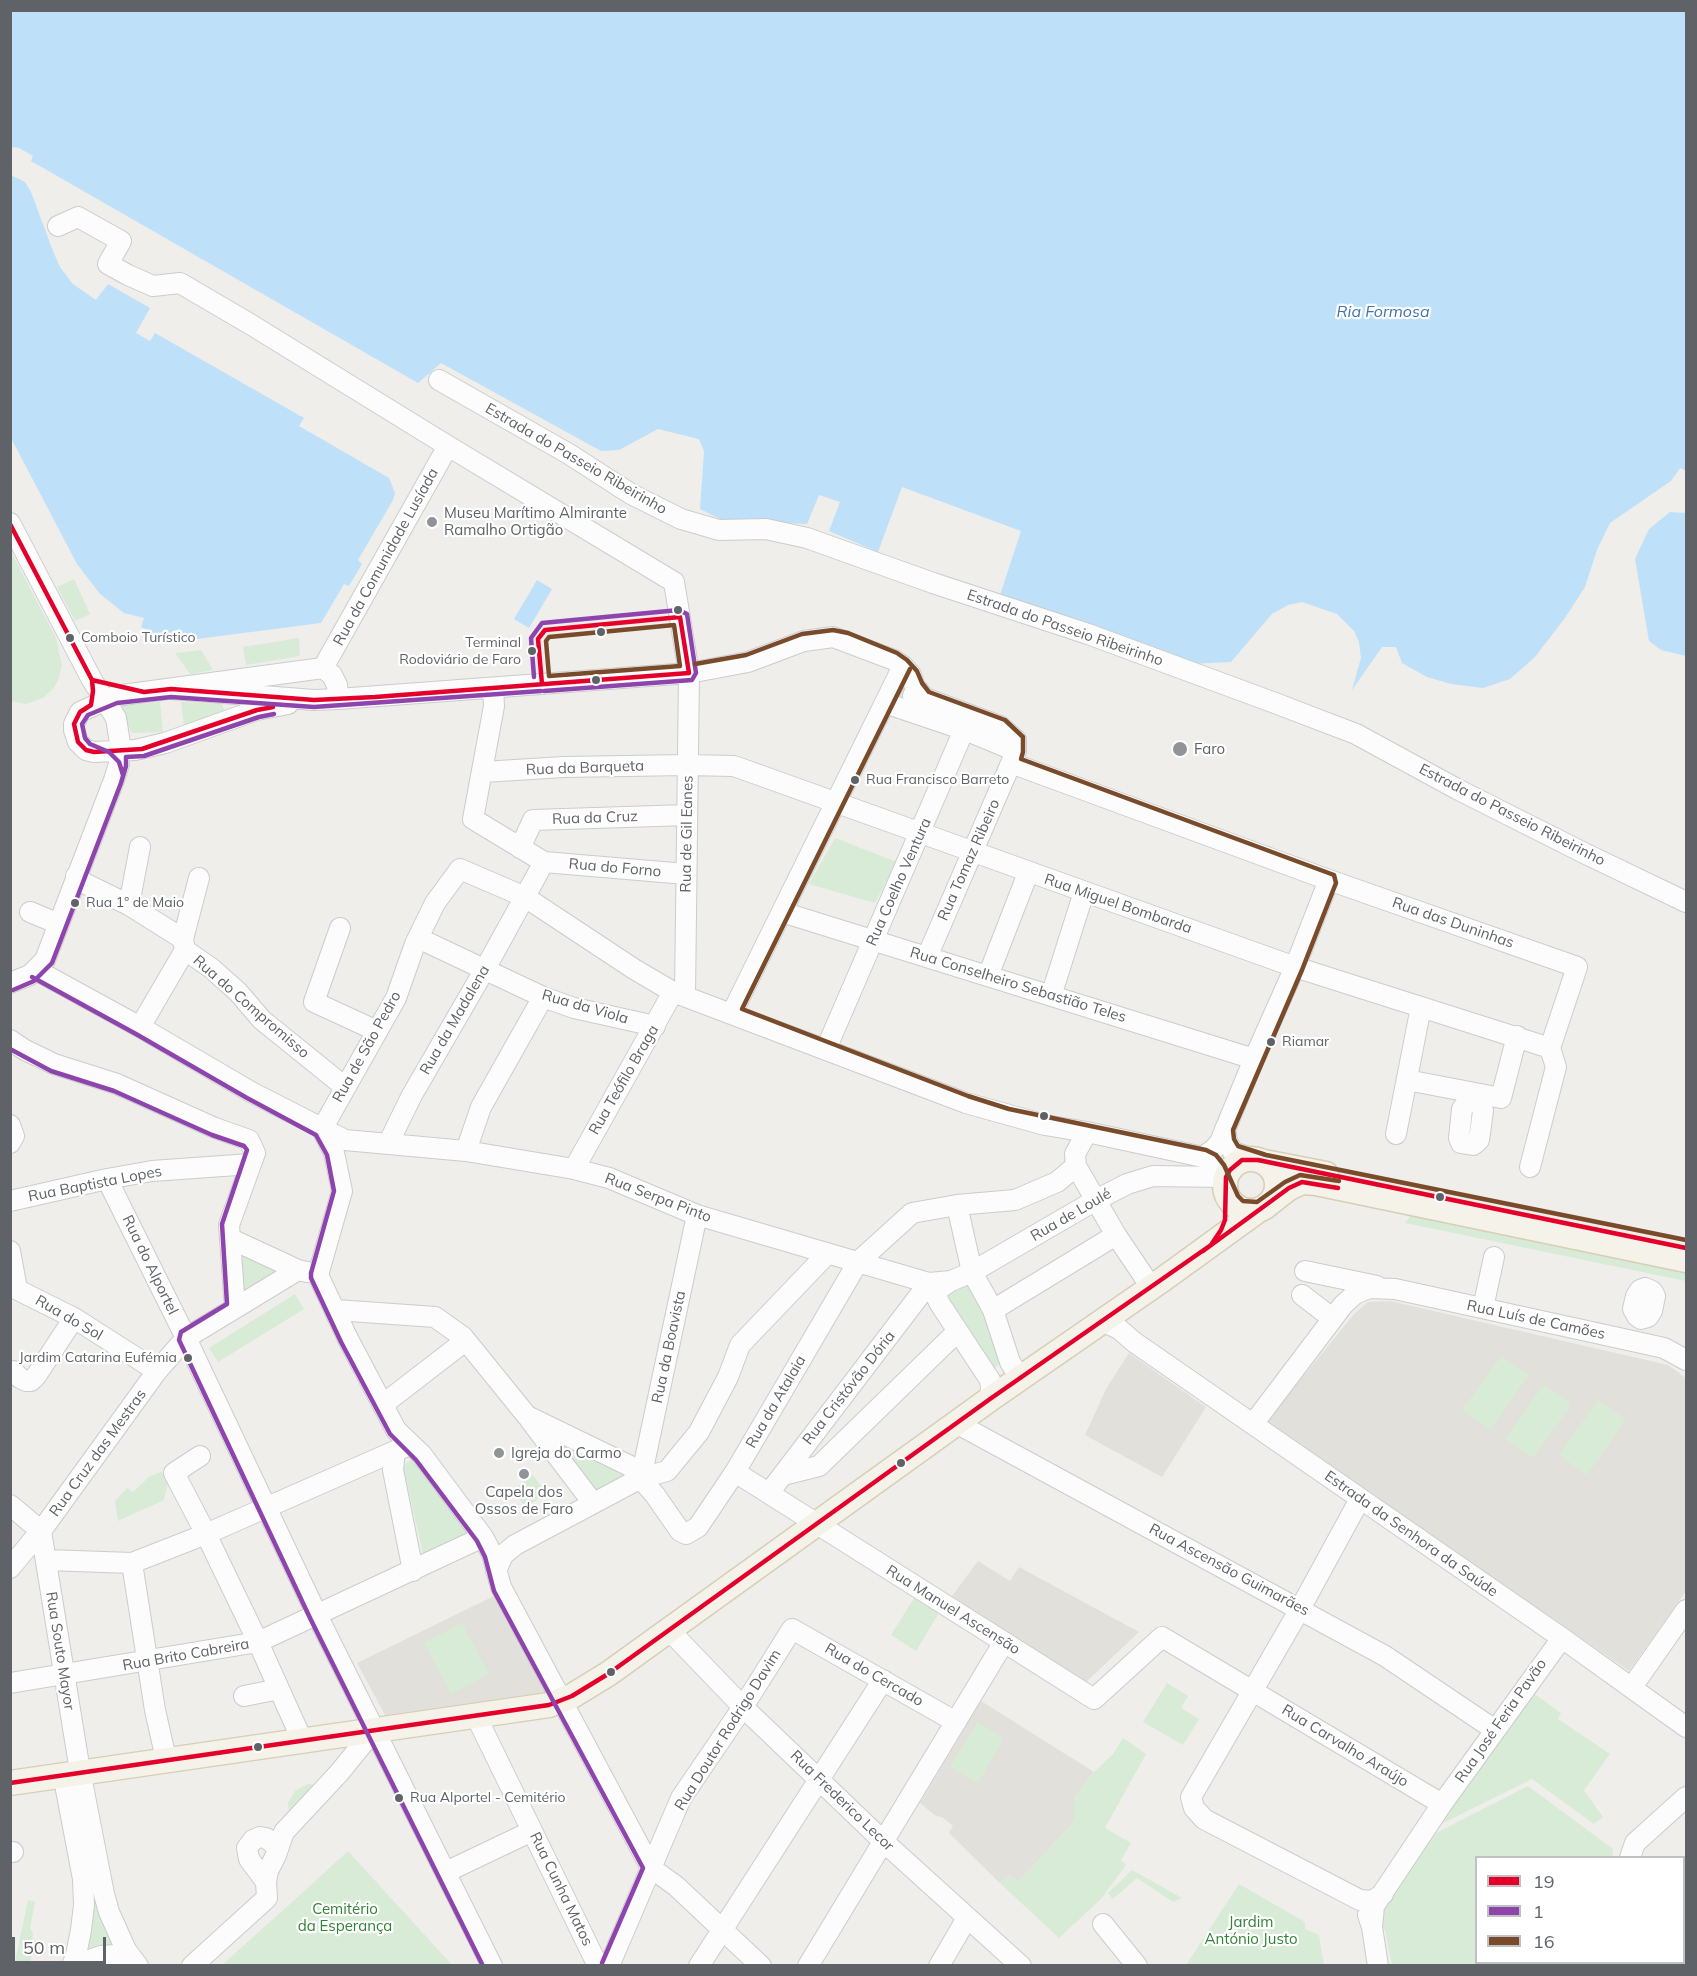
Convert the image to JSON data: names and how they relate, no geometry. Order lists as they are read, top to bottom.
{
  "streets": {
    "street": [
      "Estrada do Passeio Ribeirinho",
      "Rua da Comunidade Lusíada",
      "Rua da Barqueta",
      "Rua da Cruz",
      "Rua de Gil Eanes",
      "Rua Tomaz Ribeiro",
      "Rua do Forno",
      "Rua Coelho Ventura",
      "Rua Miguel Bombarda",
      "Rua das Duninhas",
      "Rua Conselheiro Sebastião Teles",
      "Rua do Compromisso",
      "Rua da Viola",
      "Rua da Madalena",
      "Rua de São Pedro",
      "Rua Teófilo Braga",
      "Rua Baptista Lopes",
      "Rua Serpa Pinto",
      "Rua de Loulé",
      "Rua do Alportel",
      "Rua do Sol",
      "Rua Luís de Camões",
      "Rua da Boavista",
      "Rua Cristóvão Dória",
      "Rua da Atalaia",
      "Rua Cruz das Mestras",
      "Estrada da Senhora da Saúde",
      "Rua Ascensão Guimarães",
      "Rua Manuel Ascensão",
      "Rua Souto Mayor",
      "Rua Brito Cabreira",
      "Rua do Cercado",
      "Rua José Feria Pavão",
      "Rua Doutor Rodrigo Davim",
      "Rua Carvalho Araújo",
      "Rua Frederico Lecor",
      "Rua Cunha Matos"
    ]
  },
  "crossings": [
    ["Rua da Comunidade Lusíada", "Rua de Gil Eanes"],
    ["Rua da Barqueta", "Rua de Gil Eanes"],
    ["Rua da Barqueta", "Rua Miguel Bombarda"],
    ["Rua da Cruz", "Rua de Gil Eanes"],
    ["Rua de Gil Eanes", "Rua do Forno"],
    ["Rua de Gil Eanes", "Rua Miguel Bombarda"],
    ["Rua de Gil Eanes", "Rua Teófilo Braga"],
    ["Rua Tomaz Ribeiro", "Rua Miguel Bombarda"],
    ["Rua Tomaz Ribeiro", "Rua das Duninhas"],
    ["Rua Tomaz Ribeiro", "Rua Conselheiro Sebastião Teles"],
    ["Rua do Forno", "Rua da Madalena"],
    ["Rua Coelho Ventura", "Rua Miguel Bombarda"],
    ["Rua Coelho Ventura", "Rua das Duninhas"],
    ["Rua Coelho Ventura", "Rua Conselheiro Sebastião Teles"],
    ["Rua Miguel Bombarda", "Rua das Duninhas"],
    ["Rua do Compromisso", "Rua de São Pedro"],
    ["Rua da Viola", "Rua da Madalena"],
    ["Rua da Viola", "Rua de São Pedro"],
    ["Rua da Viola", "Rua Teófilo Braga"],
    ["Rua da Madalena", "Rua de São Pedro"],
    ["Rua da Madalena", "Rua Serpa Pinto"],
    ["Rua de São Pedro", "Rua Serpa Pinto"],
    ["Rua Teófilo Braga", "Rua Serpa Pinto"],
    ["Rua Baptista Lopes", "Rua do Alportel"],
    ["Rua Serpa Pinto", "Rua de Loulé"],
    ["Rua Serpa Pinto", "Rua da Boavista"],
    ["Rua Serpa Pinto", "Rua Cristóvão Dória"],
    ["Rua Serpa Pinto", "Rua da Atalaia"],
    ["Rua de Loulé", "Rua Cristóvão Dória"],
    ["Rua do Alportel", "Rua Cruz das Mestras"],
    ["Rua do Alportel", "Rua Brito Cabreira"],
    ["Rua do Sol", "Rua Cruz das Mestras"],
    ["Rua Luís de Camões", "Estrada da Senhora da Saúde"],
    ["Rua da Boavista", "Rua da Atalaia"],
    ["Rua Cristóvão Dória", "Rua Manuel Ascensão"],
    ["Rua da Atalaia", "Rua Manuel Ascensão"],
    ["Rua Cruz das Mestras", "Rua Souto Mayor"],
    ["Estrada da Senhora da Saúde", "Rua José Feria Pavão"],
    ["Rua Ascensão Guimarães", "Rua José Feria Pavão"],
    ["Rua Manuel Ascensão", "Rua Carvalho Araújo"],
    ["Rua Souto Mayor", "Rua Brito Cabreira"],
    ["Rua do Cercado", "Rua Doutor Rodrigo Davim"],
    ["Rua José Feria Pavão", "Rua Carvalho Araújo"],
    ["Rua Doutor Rodrigo Davim", "Rua Frederico Lecor"]
  ],
  "water": ["Ria Formosa"],
  "parks": ["Cemitério da Esperança", "Jardim António Justo"],
  "places": [
    "Museu Marítimo Almirante Ramalho Ortigão",
    "Comboio Turístico",
    "Terminal Rodoviário de Faro",
    "Faro",
    "Rua Francisco Barreto",
    "Rua 1º de Maio",
    "Riamar",
    "Jardim Catarina Eufémia",
    "Igreja do Carmo",
    "Capela dos Ossos de Faro",
    "Rua Alportel - Cemitério"
  ],
  "lines": ["transit line 19", "transit line 1", "transit line 16"],
  "legend": ["19", "1", "16"],
  "scale_bar": "50 m"
}
